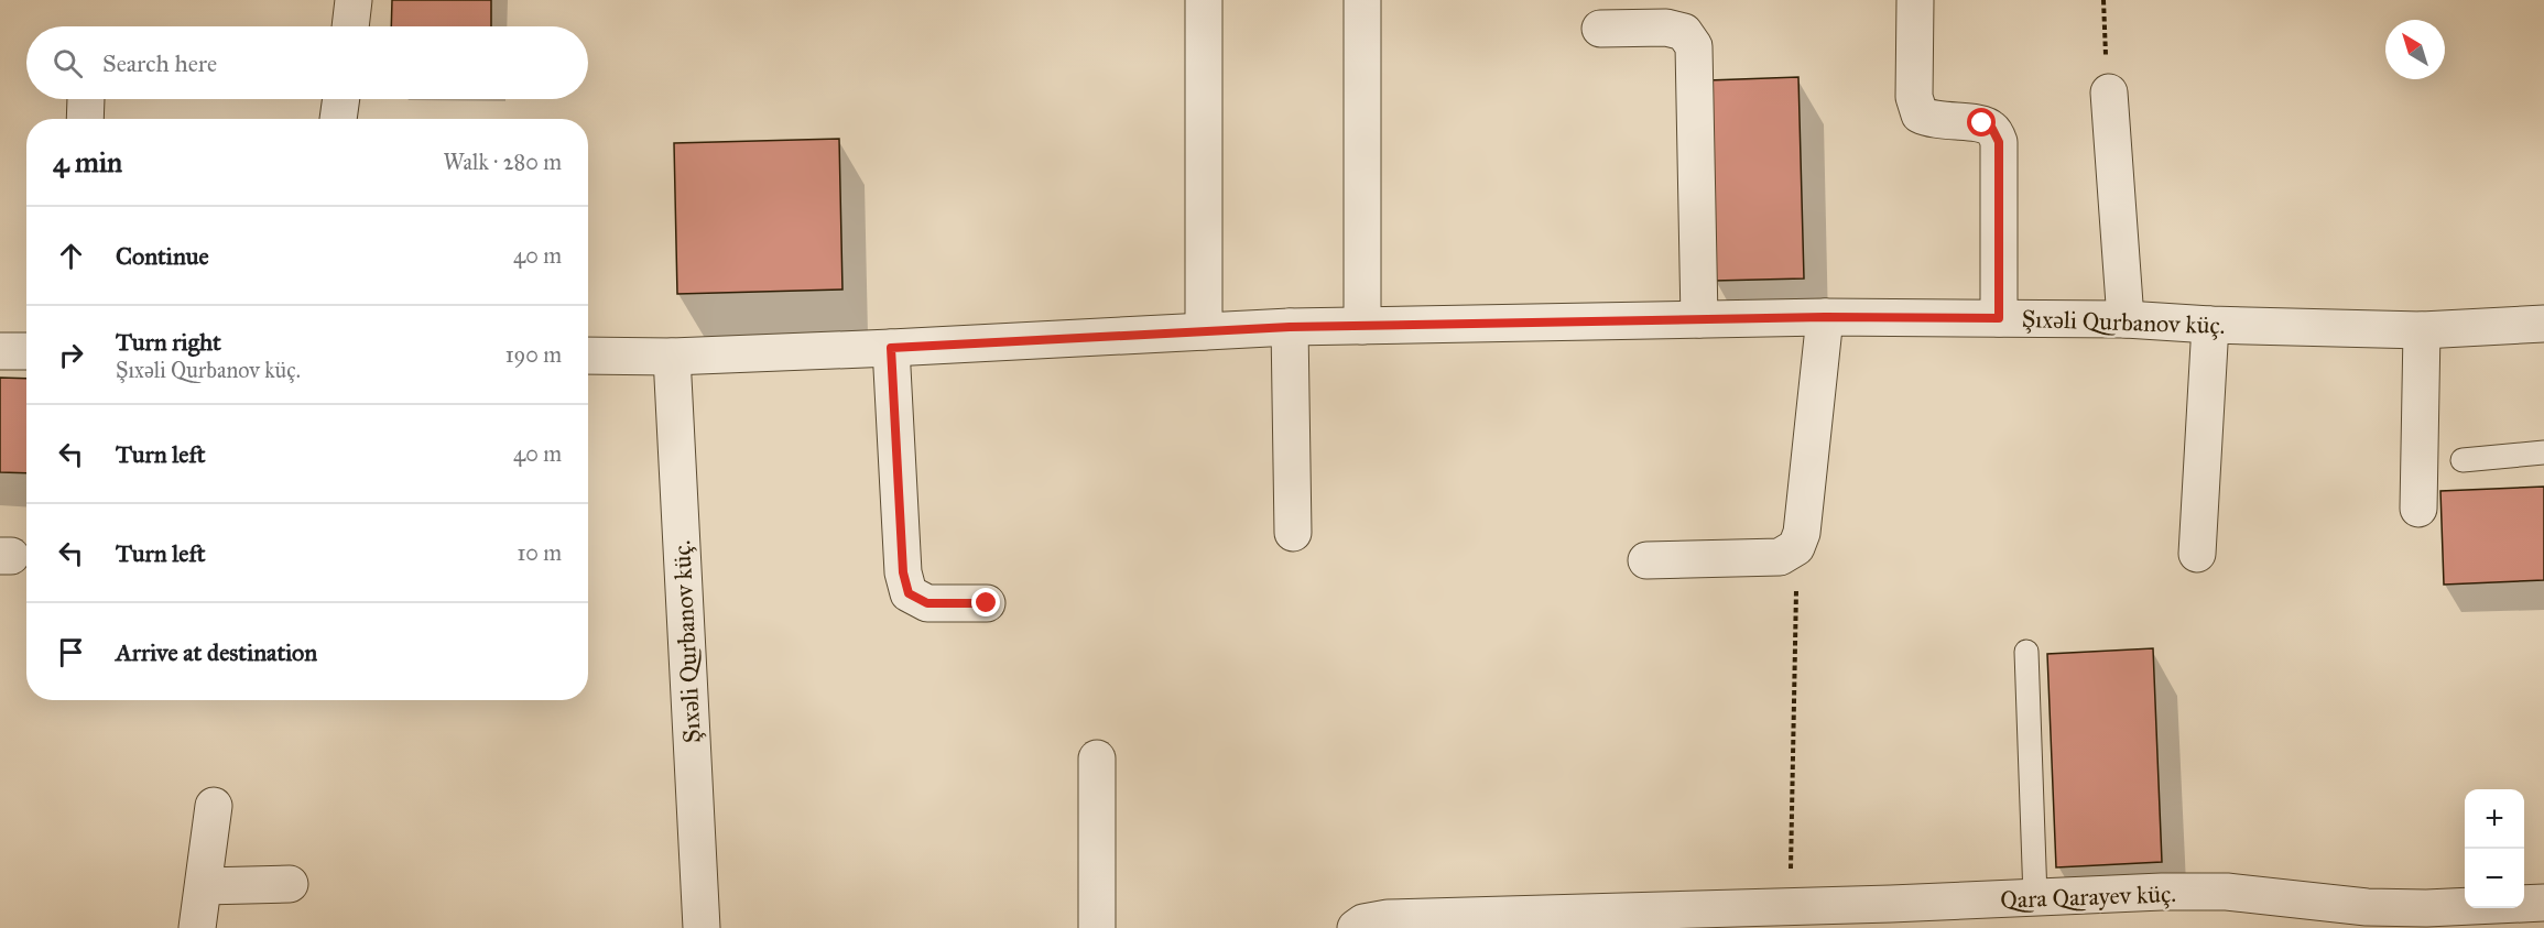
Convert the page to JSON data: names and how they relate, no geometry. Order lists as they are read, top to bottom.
{
  "streets": {
    "street": ["Şıxəli Qurbanov küç.", "Qara Qarayev küç."]
  },
  "north": "top left",
  "page": {
    "search": "Search here",
    "heading": ["4 min", "Walk · 280 m"],
    "list": [
      ["Continue", "40 m"],
      ["Turn right", "Şıxəli Qurbanov küç.", "190 m"],
      ["Turn left", "40 m"],
      ["Turn left", "10 m"],
      "Arrive at destination"
    ],
    "map_buttons": ["+", "−"]
  }
}
